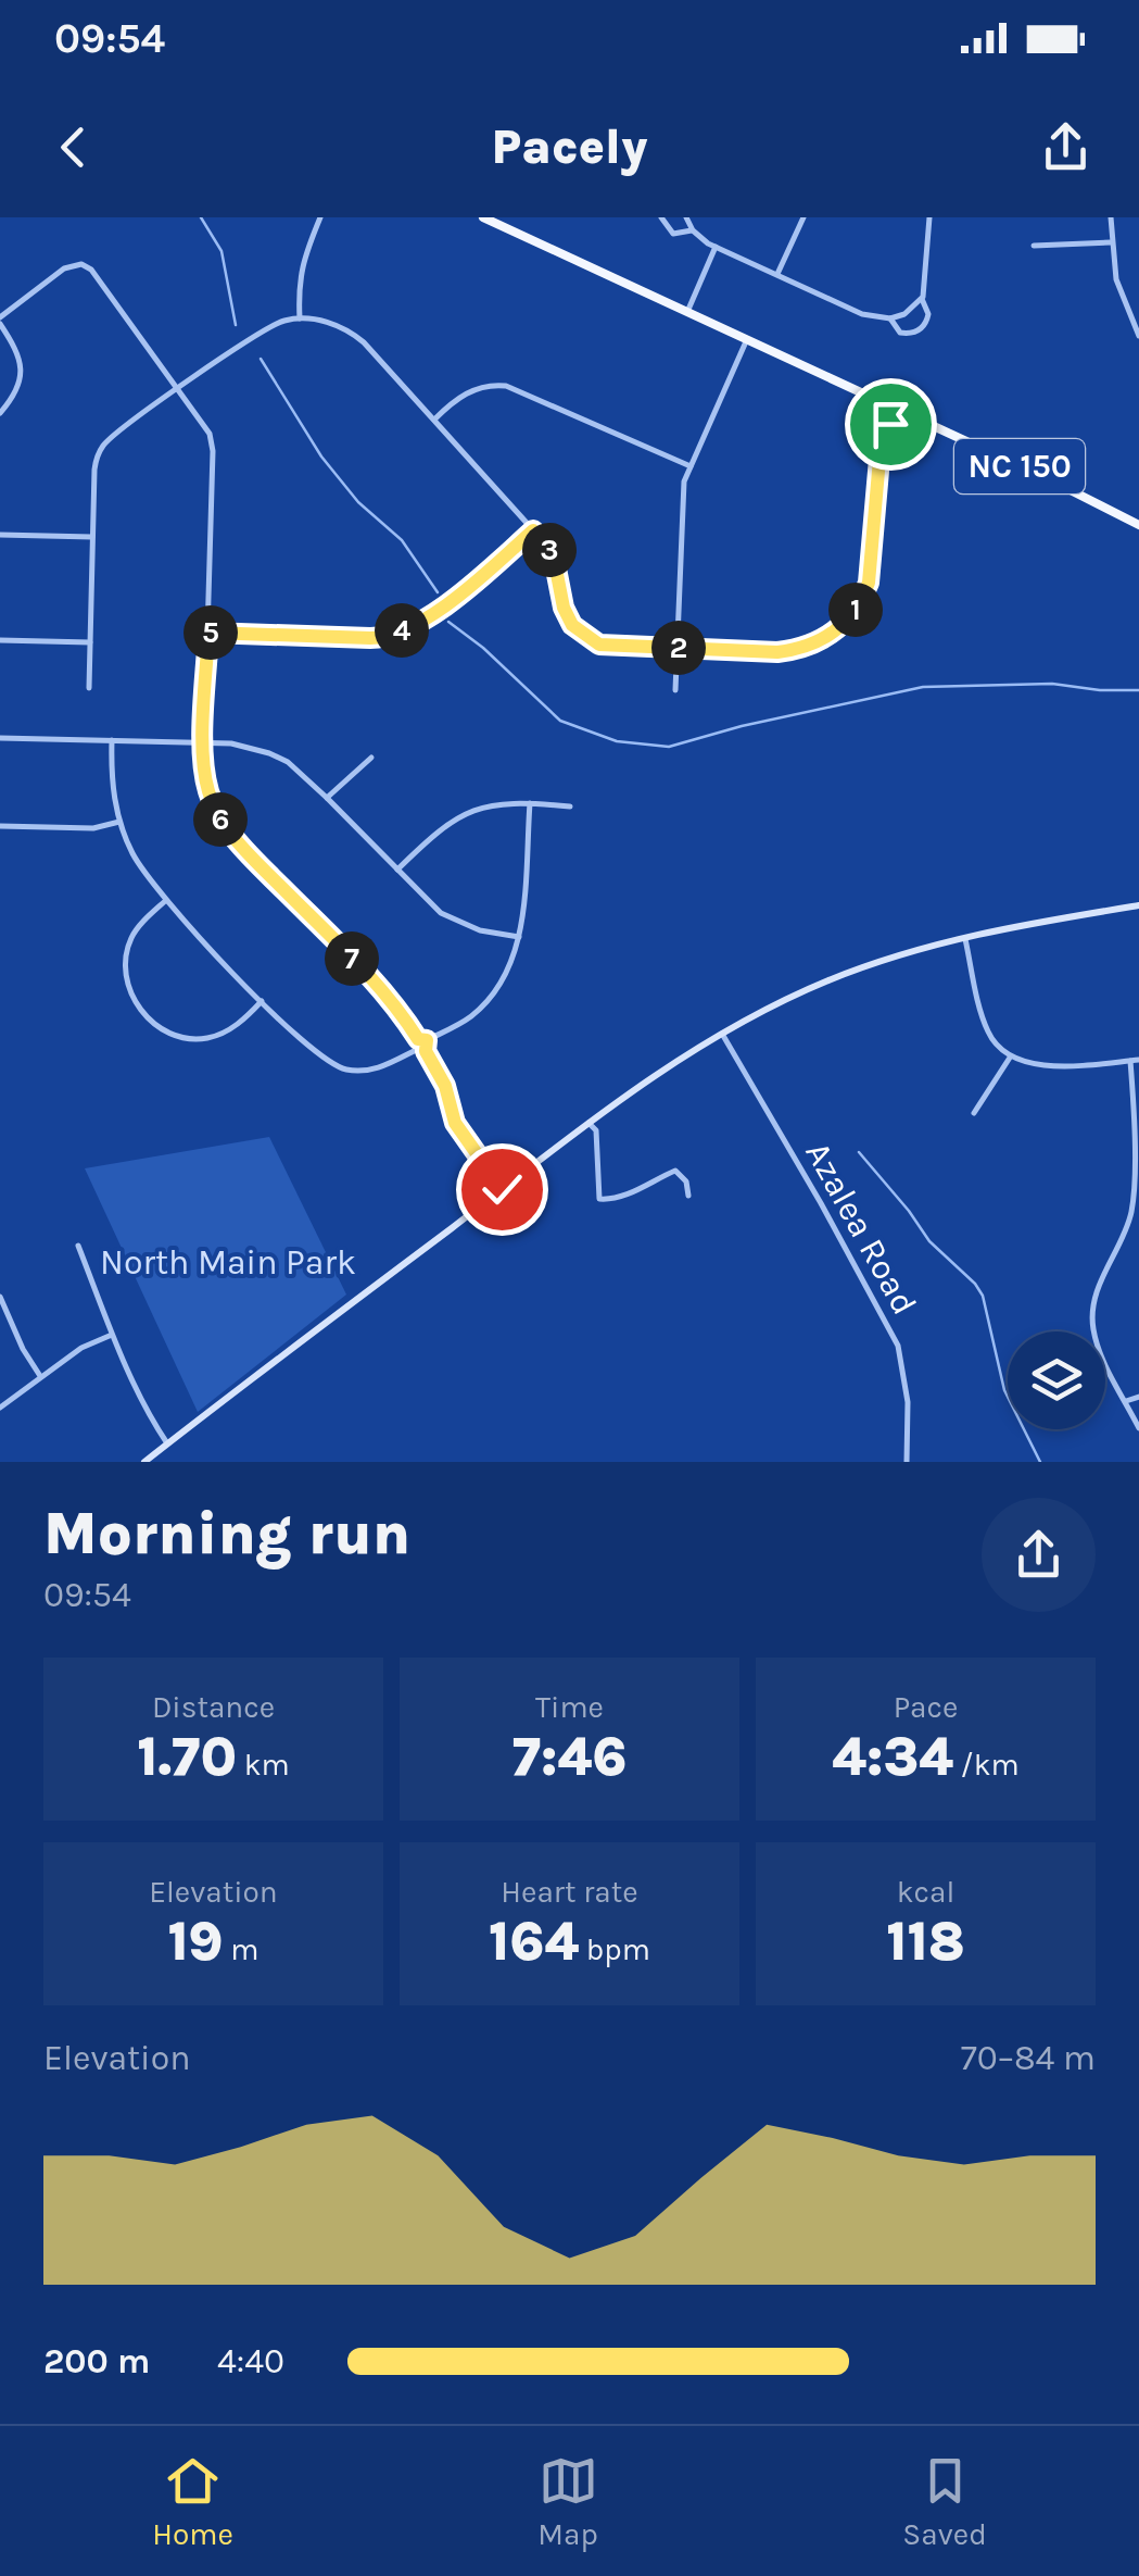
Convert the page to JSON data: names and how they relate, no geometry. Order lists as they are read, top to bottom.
{
  "streets": {
    "main road": ["NC 150"],
    "street": ["Azalea Road"]
  },
  "parks": ["North Main Park"],
  "page": {
    "status": "09:54",
    "header": "Pacely",
    "pins": [
      "3",
      "1",
      "4",
      "5",
      "2",
      "6",
      "7"
    ],
    "heading": ["Morning run", "09:54"],
    "stats": [
      ["Distance", "1.70 km"],
      ["Time", "7:46"],
      ["Pace", "4:34 /km"],
      ["Elevation", "19 m"],
      ["Heart rate", "164 bpm"],
      ["kcal", "118"]
    ],
    "chart": ["Elevation", "70–84 m"],
    "list": [
      {
        "name": "200 m",
        "note": "4:40"
      }
    ],
    "tabs": ["Home", "Map", "Saved"]
  }
}
